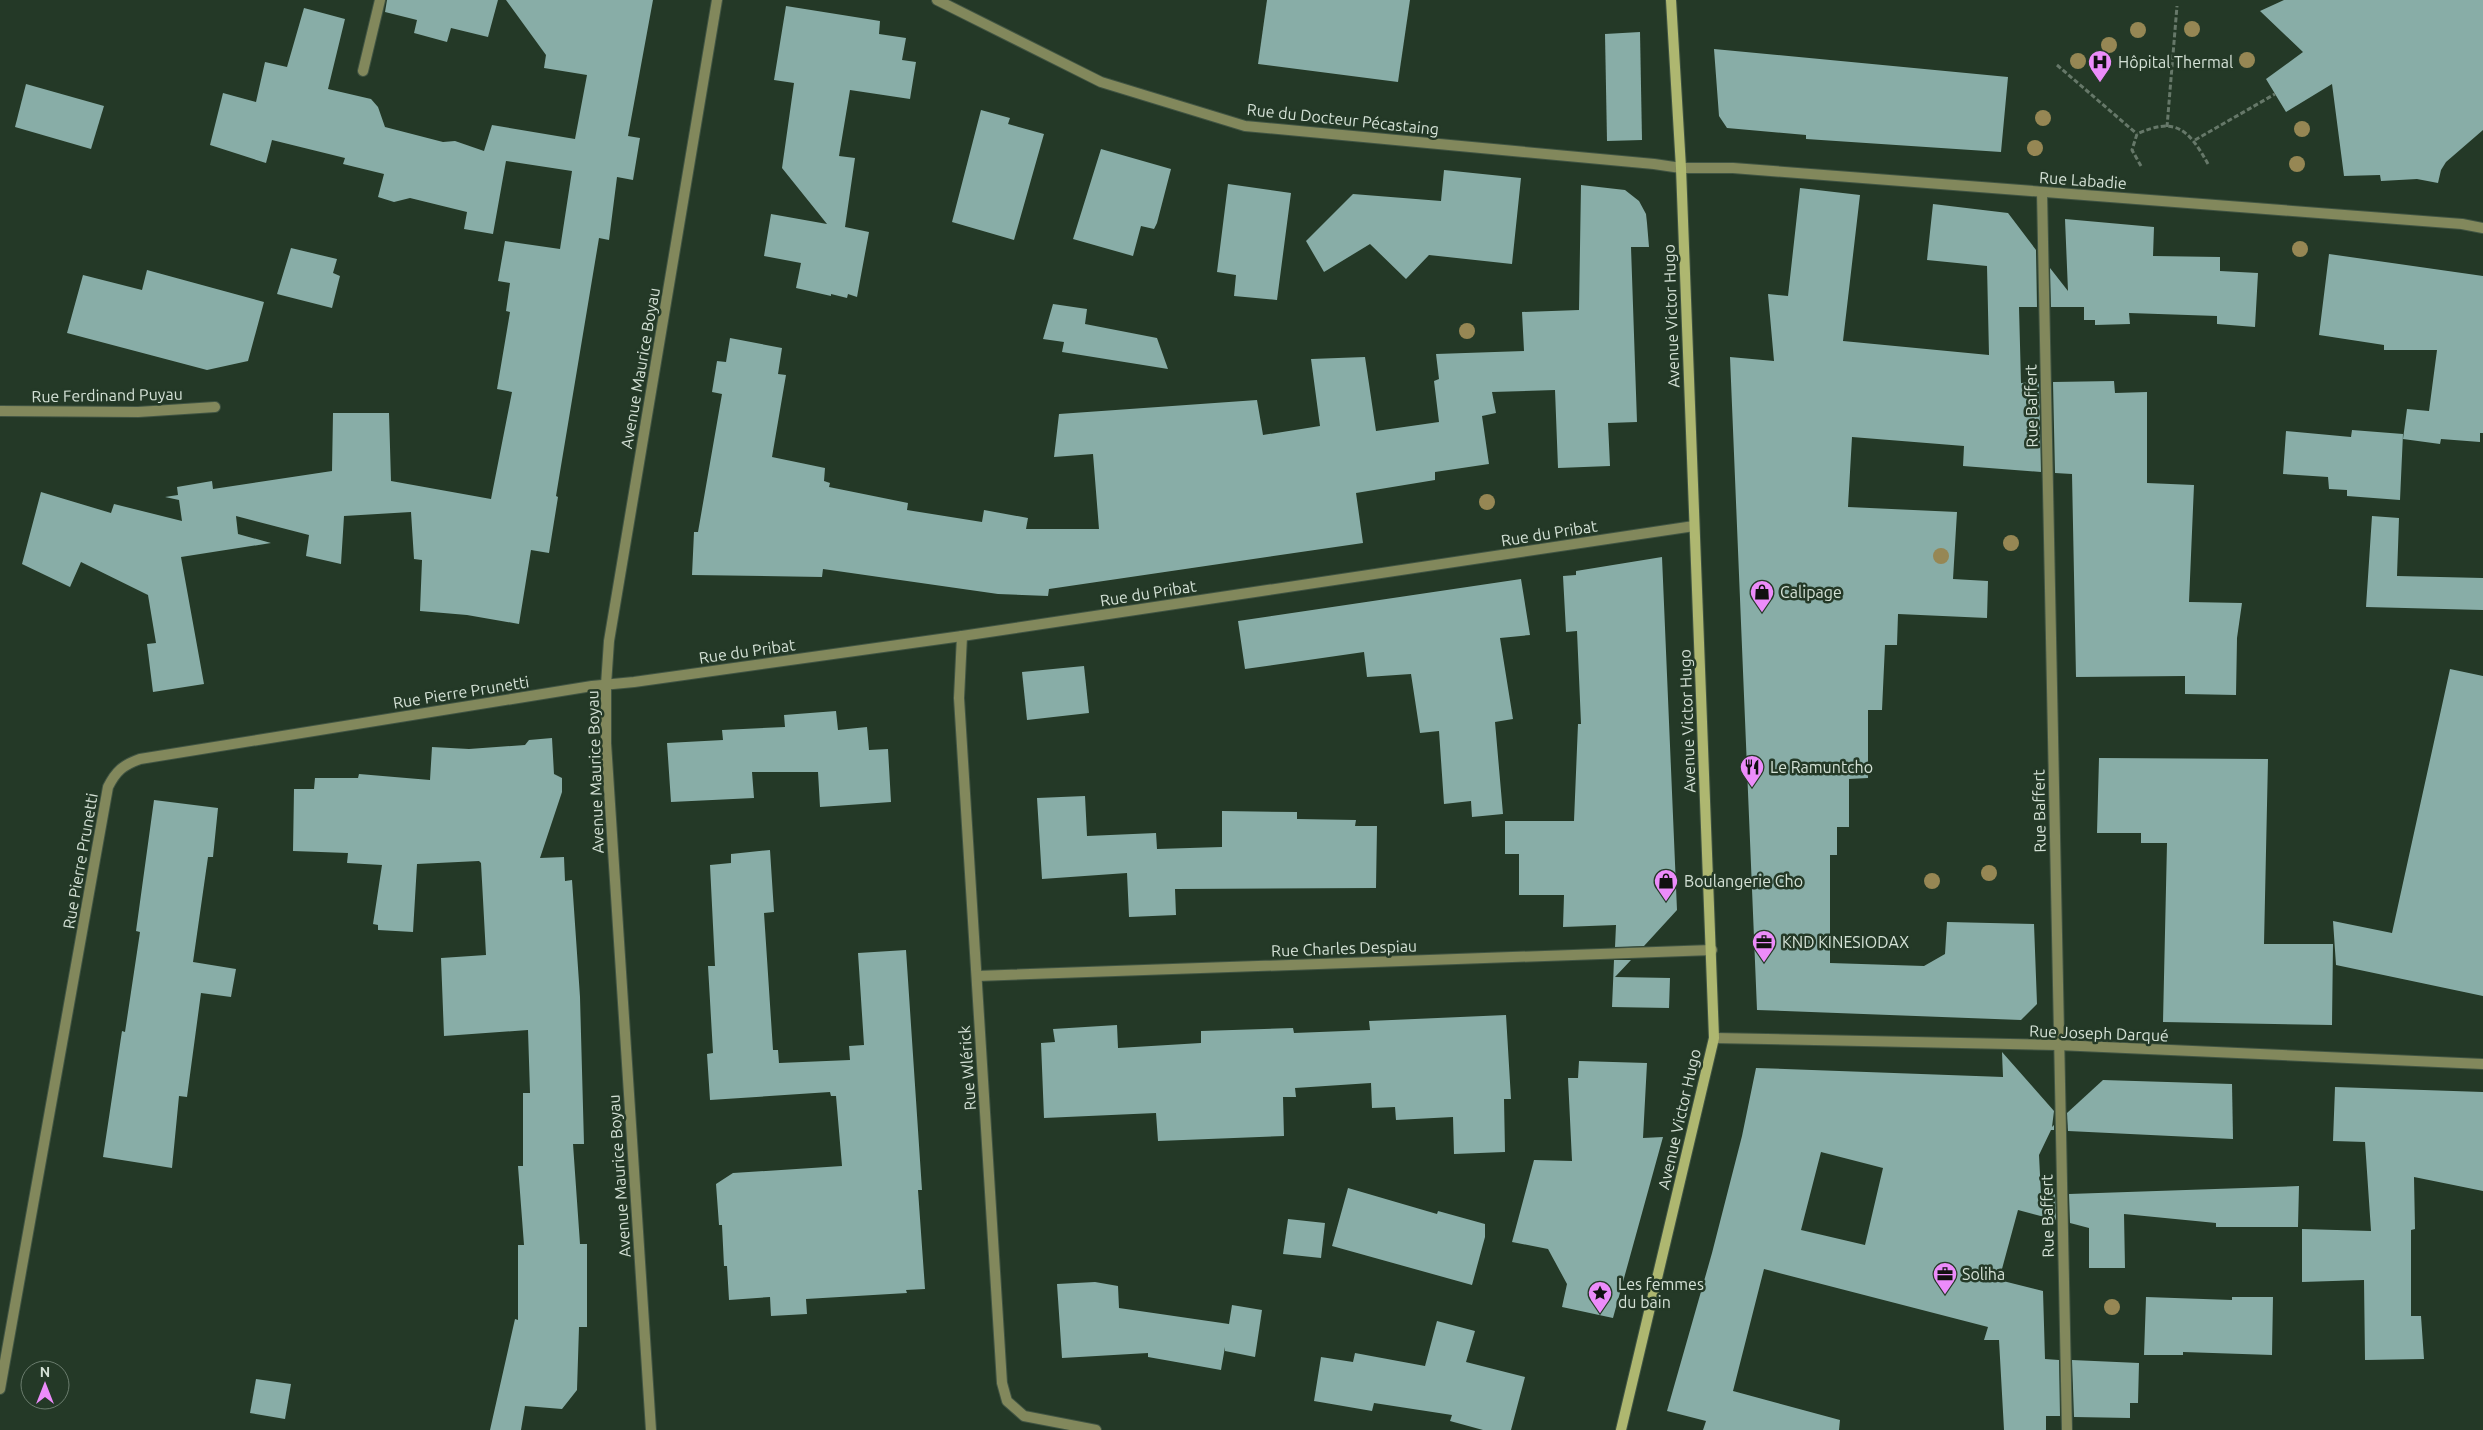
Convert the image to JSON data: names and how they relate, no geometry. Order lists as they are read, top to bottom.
{
  "streets": {
    "main road": ["Avenue Victor Hugo"],
    "street": [
      "Rue du Docteur Pécastaing",
      "Rue Labadie",
      "Avenue Maurice Boyau",
      "Rue Ferdinand Puyau",
      "Rue Baffert",
      "Rue du Pribat",
      "Rue Pierre Prunetti",
      "Rue Charles Despiau",
      "Rue Joseph Darqué",
      "Rue Wlérick"
    ]
  },
  "crossings": [
    ["Rue du Docteur Pécastaing", "Rue Labadie"],
    ["Rue du Docteur Pécastaing", "Avenue Victor Hugo"],
    ["Rue Labadie", "Avenue Victor Hugo"],
    ["Rue Labadie", "Rue Baffert"],
    ["Avenue Victor Hugo", "Rue du Pribat"],
    ["Avenue Victor Hugo", "Rue Charles Despiau"],
    ["Avenue Victor Hugo", "Rue Joseph Darqué"],
    ["Avenue Maurice Boyau", "Rue du Pribat"],
    ["Avenue Maurice Boyau", "Rue Pierre Prunetti"],
    ["Rue Baffert", "Rue Joseph Darqué"],
    ["Rue du Pribat", "Rue Pierre Prunetti"],
    ["Rue du Pribat", "Rue Wlérick"],
    ["Rue Charles Despiau", "Rue Wlérick"]
  ],
  "places": {
    "hospital": ["Hôpital Thermal"],
    "shop": ["Calipage", "Boulangerie Cho"],
    "restaurant": ["Le Ramuntcho"],
    "office": ["KND KINESIODAX", "Soliha"],
    "place": ["Les femmes du bain"]
  },
  "north": "top"
}
